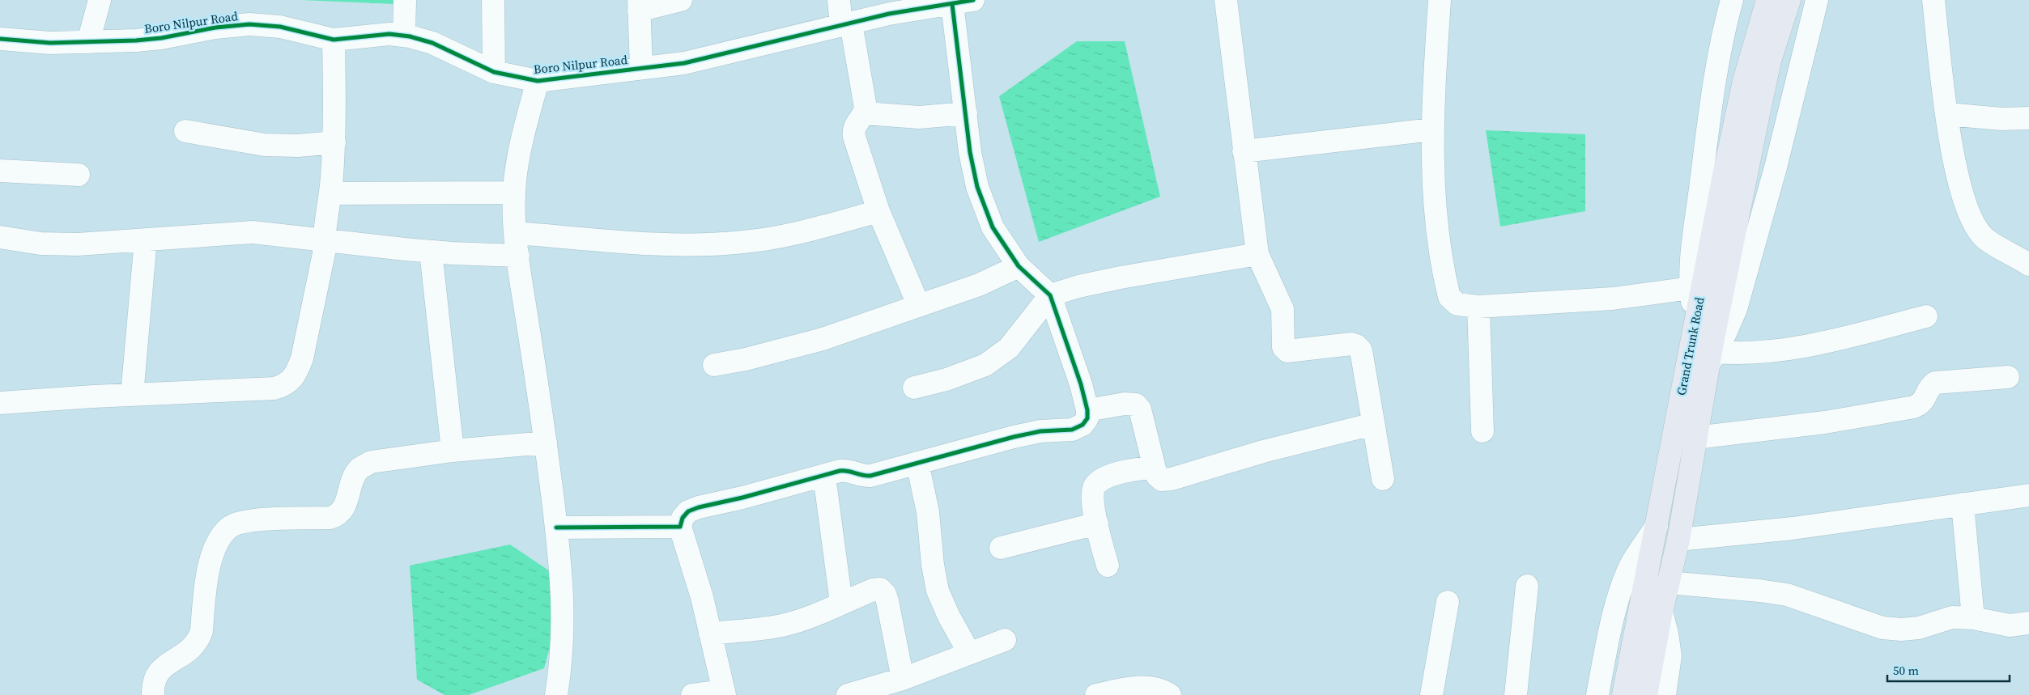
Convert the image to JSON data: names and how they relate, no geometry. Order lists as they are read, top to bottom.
{
  "streets": {
    "highway": ["Grand Trunk Road"],
    "street": ["Boro Nilpur Road"]
  },
  "scale_bar": "50 m"
}
